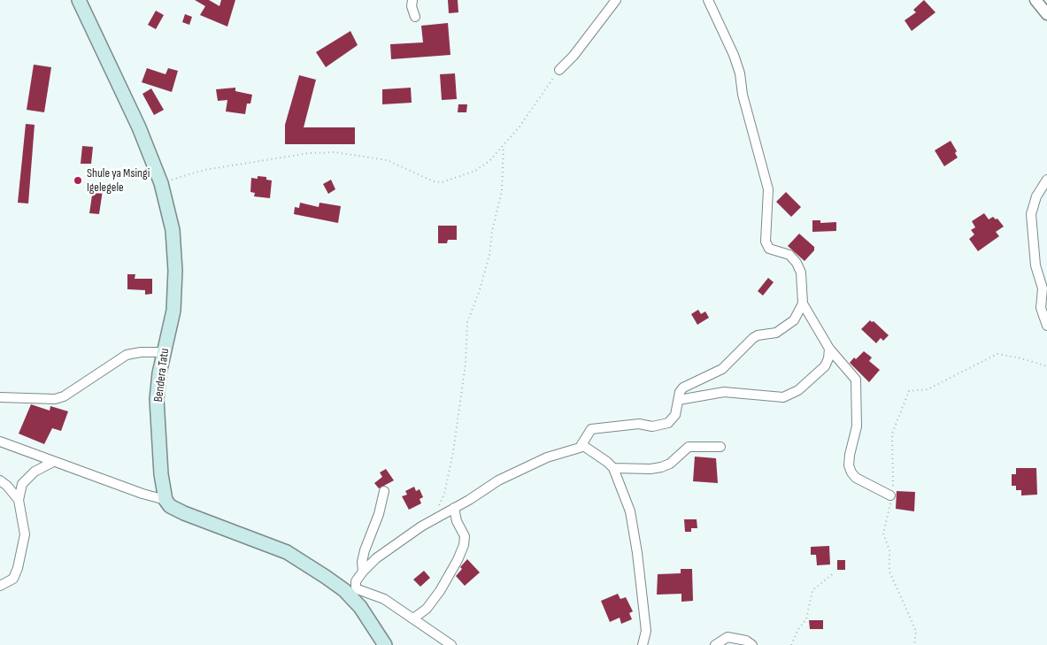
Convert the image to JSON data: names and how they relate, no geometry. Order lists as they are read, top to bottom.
{
  "streets": {
    "main road": ["Bendera Tatu"]
  },
  "places": ["Shule ya Msingi Igelegele"]
}
